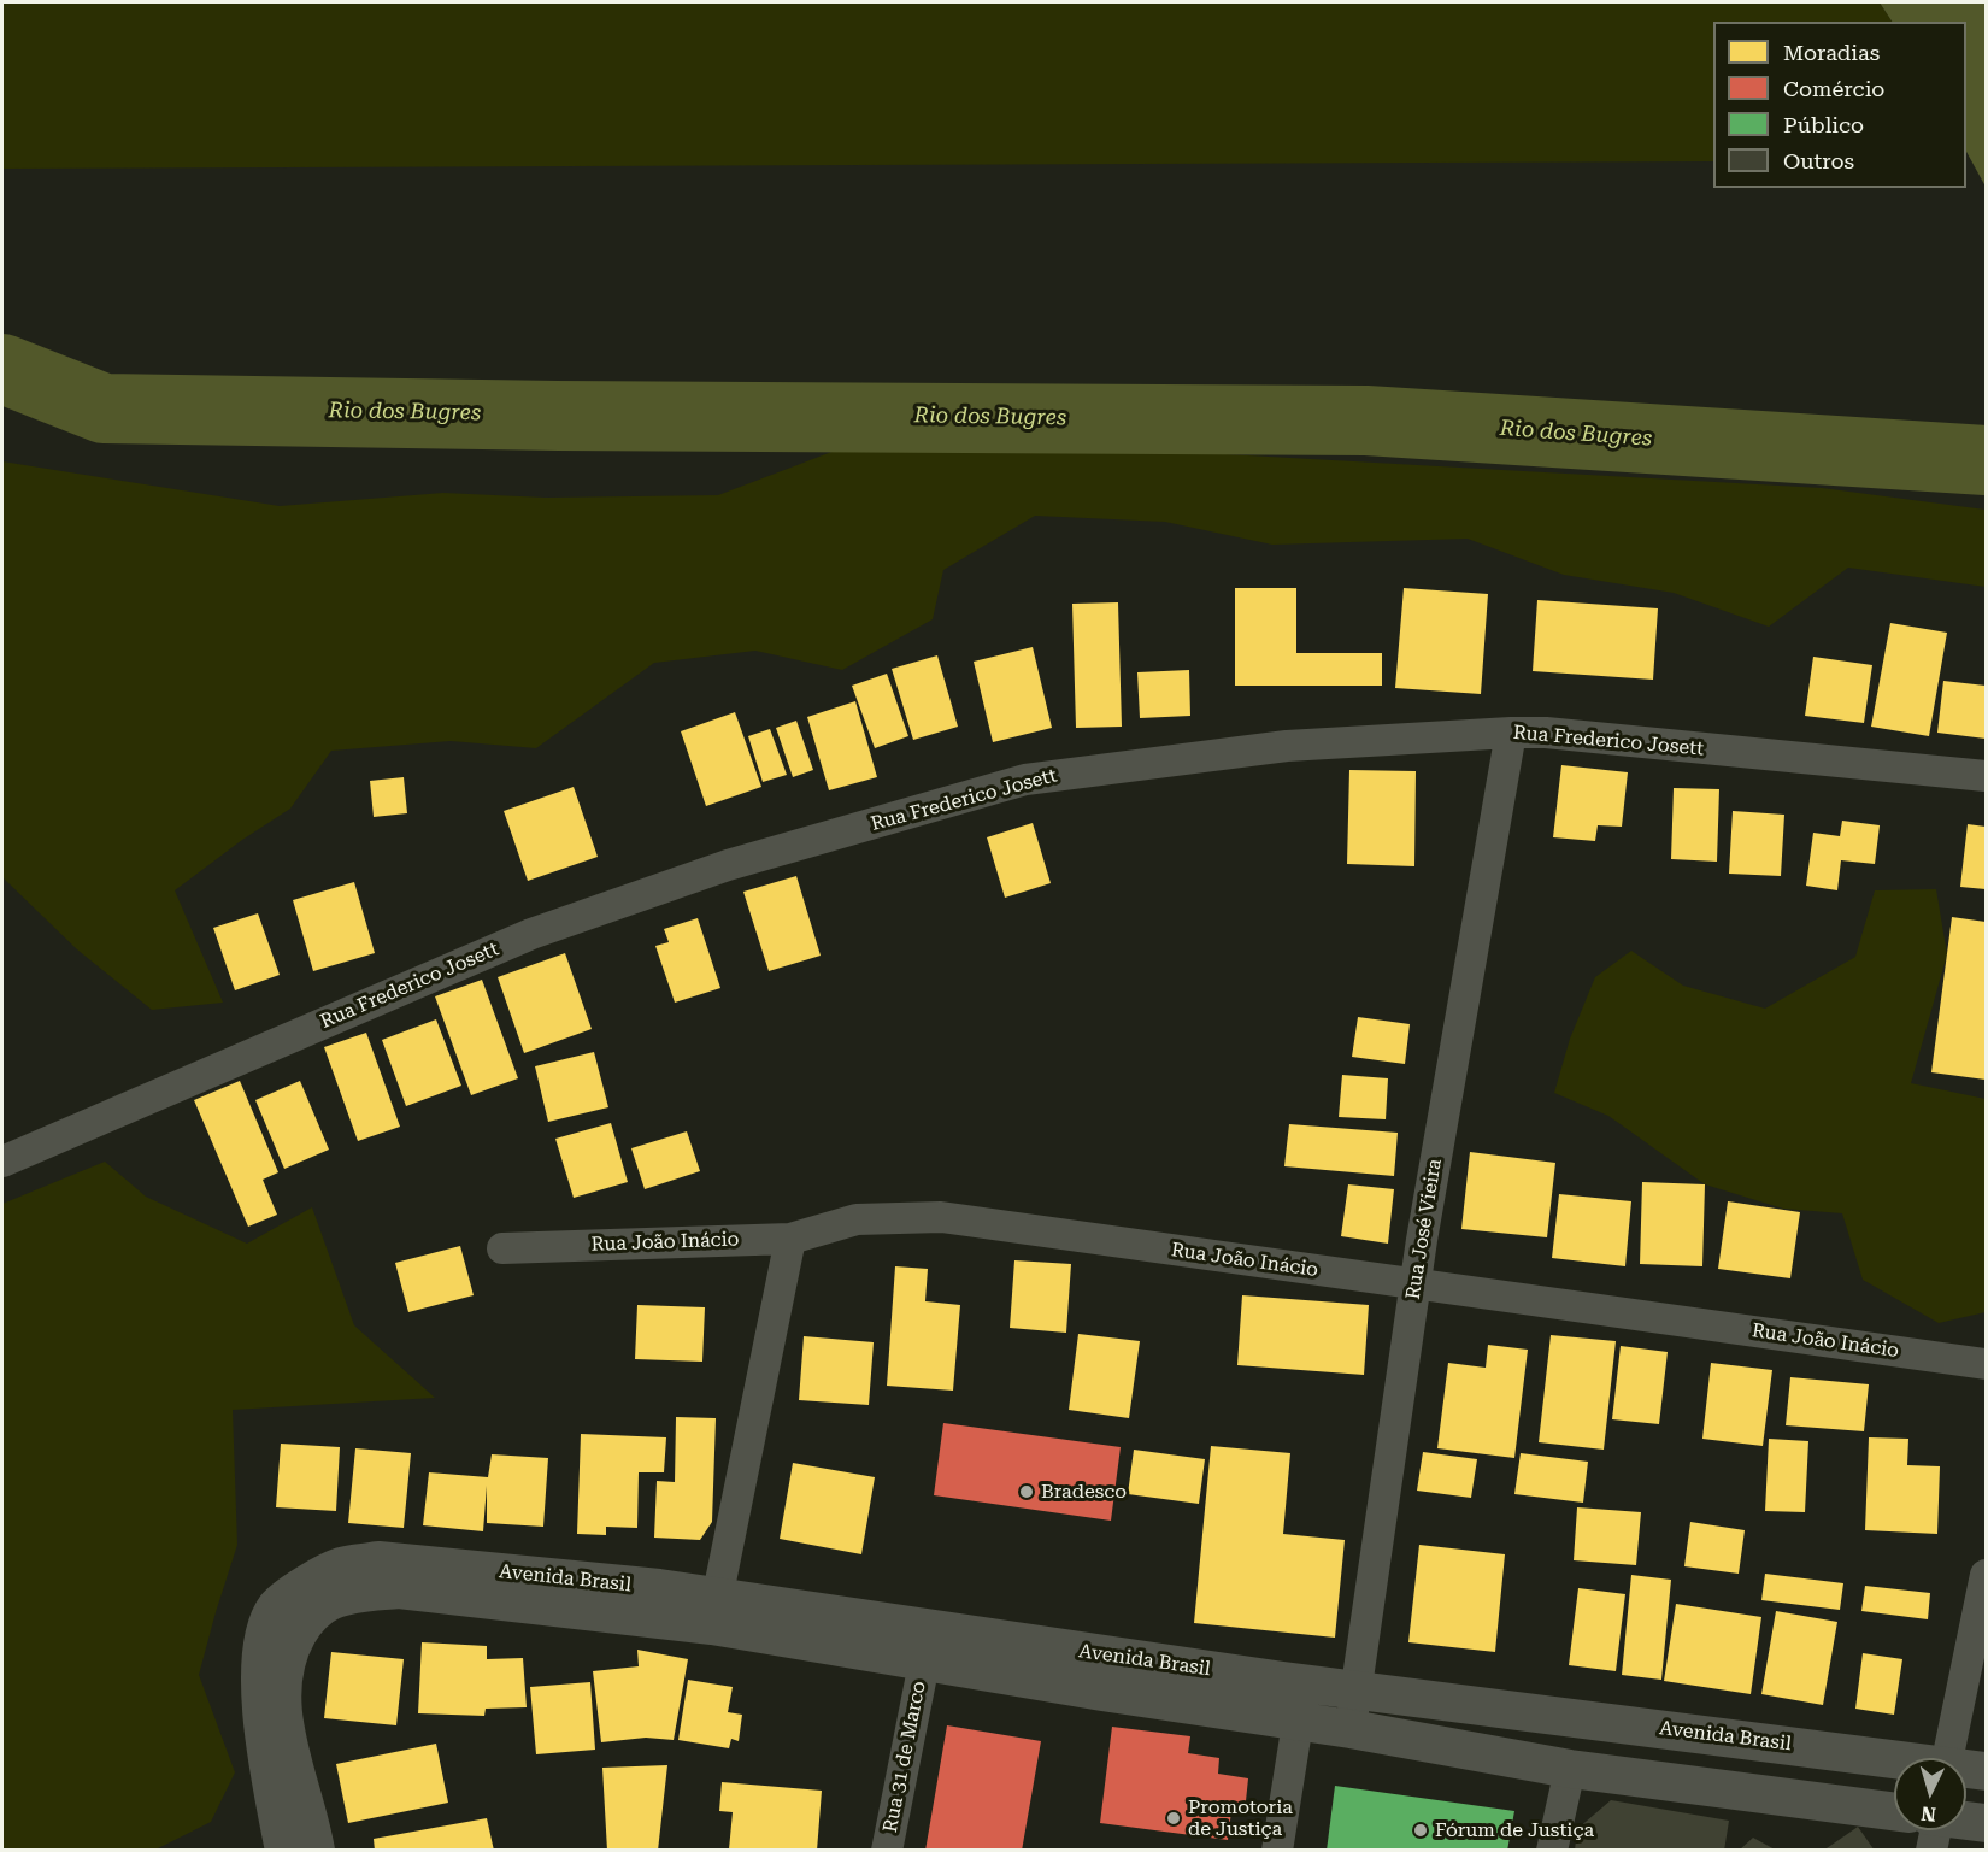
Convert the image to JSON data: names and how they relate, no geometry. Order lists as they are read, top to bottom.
{
  "streets": {
    "street": [
      "Rua Frederico Josett",
      "Rua José Vieira",
      "Rua João Inácio",
      "Avenida Brasil",
      "Rua 31 de Marco"
    ]
  },
  "crossings": [
    ["Rua Frederico Josett", "Rua José Vieira"],
    ["Rua José Vieira", "Rua João Inácio"],
    ["Rua José Vieira", "Avenida Brasil"],
    ["Avenida Brasil", "Rua 31 de Marco"]
  ],
  "water": ["Rio dos Bugres"],
  "places": ["Bradesco", "Promotoria de Justiça", "Fórum de Justiça"],
  "legend": [
    "Moradias",
    "Comércio",
    "Público",
    "Outros"
  ],
  "north": "bottom"
}
